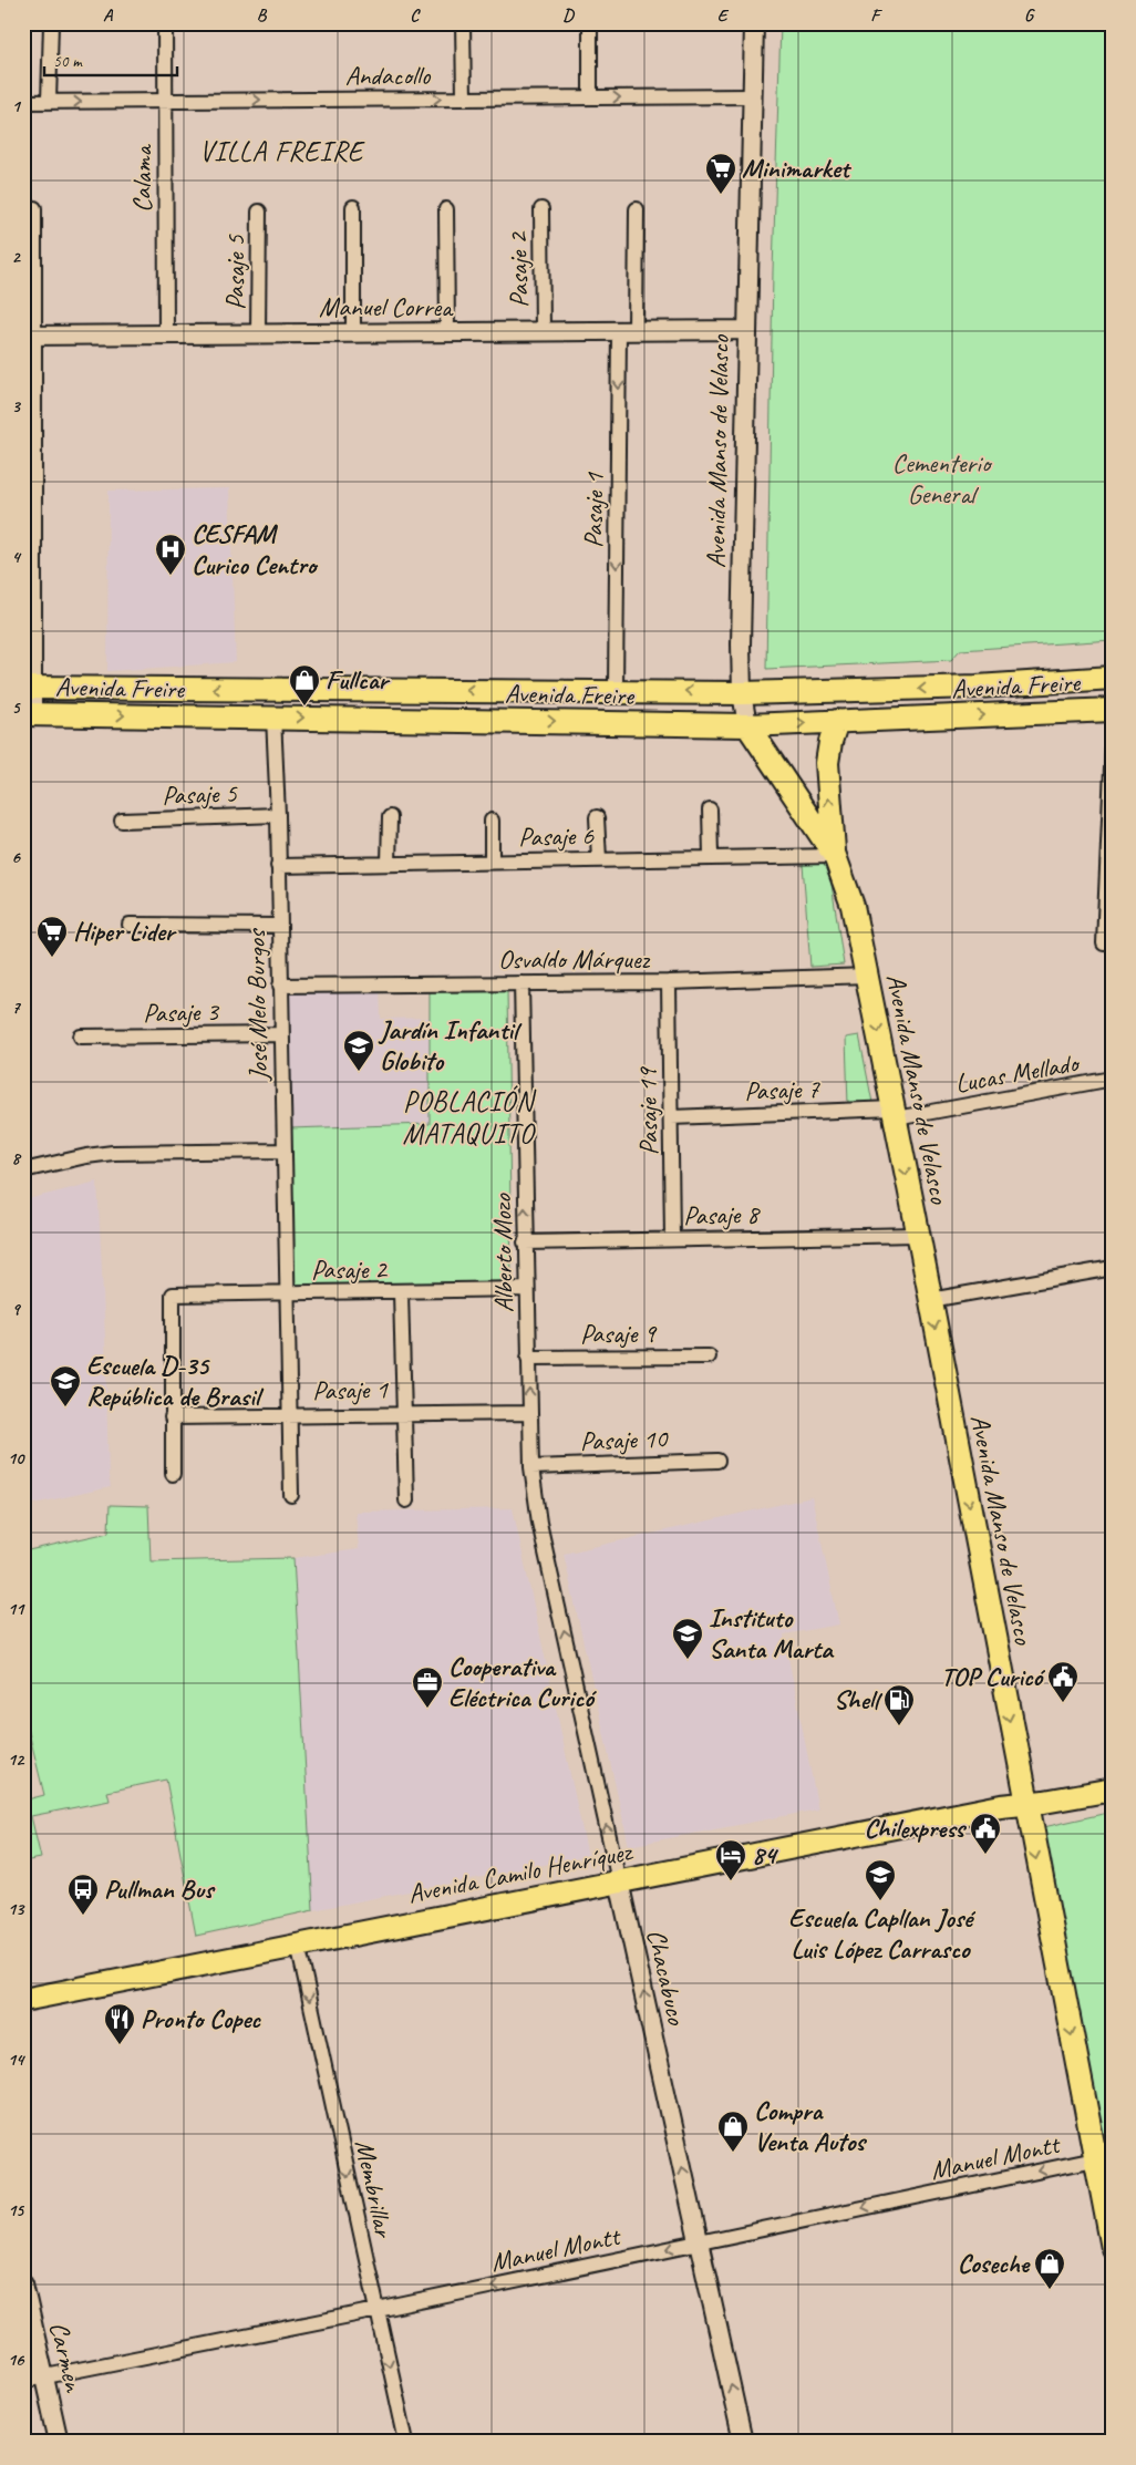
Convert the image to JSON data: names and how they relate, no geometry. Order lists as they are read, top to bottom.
{
  "streets": {
    "main road": ["Avenida Manso de Velasco", "Avenida Freire", "Avenida Camilo Henríquez"],
    "street": [
      "Andacollo",
      "Calama",
      "Pasaje 2",
      "Pasaje 5",
      "Manuel Correa",
      "Pasaje 1",
      "Pasaje 6",
      "Osvaldo Márquez",
      "José Melo Burgos",
      "Pasaje 3",
      "Lucas Mellado",
      "Pasaje 7",
      "Pasaje 19",
      "Pasaje 8",
      "Alberto Mozo",
      "Pasaje 9",
      "Pasaje 10",
      "Chacabuco",
      "Manuel Montt",
      "Membrillar",
      "Carmen"
    ]
  },
  "crossings": [
    ["Andacollo", "Calama"],
    ["Andacollo", "Avenida Manso de Velasco"],
    ["Calama", "Manuel Correa"],
    ["Pasaje 2", "Manuel Correa"],
    ["Pasaje 2", "Pasaje 1"],
    ["Pasaje 2", "José Melo Burgos"],
    ["Pasaje 2", "Alberto Mozo"],
    ["Pasaje 5", "Manuel Correa"],
    ["Pasaje 5", "José Melo Burgos"],
    ["Manuel Correa", "Avenida Manso de Velasco"],
    ["Manuel Correa", "Pasaje 1"],
    ["Avenida Manso de Velasco", "Avenida Freire"],
    ["Avenida Manso de Velasco", "Pasaje 6"],
    ["Avenida Manso de Velasco", "Osvaldo Márquez"],
    ["Avenida Manso de Velasco", "Lucas Mellado"],
    ["Avenida Manso de Velasco", "Pasaje 7"],
    ["Avenida Manso de Velasco", "Pasaje 8"],
    ["Avenida Manso de Velasco", "Avenida Camilo Henríquez"],
    ["Avenida Manso de Velasco", "Manuel Montt"],
    ["Pasaje 1", "Avenida Freire"],
    ["Pasaje 1", "José Melo Burgos"],
    ["Pasaje 1", "Alberto Mozo"],
    ["Avenida Freire", "José Melo Burgos"],
    ["Pasaje 6", "José Melo Burgos"],
    ["Osvaldo Márquez", "José Melo Burgos"],
    ["Osvaldo Márquez", "Pasaje 19"],
    ["Osvaldo Márquez", "Alberto Mozo"],
    ["José Melo Burgos", "Pasaje 3"],
    ["Lucas Mellado", "Pasaje 7"],
    ["Pasaje 7", "Pasaje 19"],
    ["Pasaje 19", "Pasaje 8"],
    ["Pasaje 8", "Alberto Mozo"],
    ["Alberto Mozo", "Pasaje 9"],
    ["Alberto Mozo", "Pasaje 10"],
    ["Alberto Mozo", "Chacabuco"],
    ["Avenida Camilo Henríquez", "Chacabuco"],
    ["Avenida Camilo Henríquez", "Membrillar"],
    ["Chacabuco", "Manuel Montt"],
    ["Manuel Montt", "Membrillar"],
    ["Manuel Montt", "Carmen"]
  ],
  "one_way": [
    "Andacollo",
    "Pasaje 1",
    "Alberto Mozo",
    "Chacabuco",
    "Manuel Montt",
    "Membrillar"
  ],
  "districts": ["VILLA FREIRE", "POBLACIÓN MATAQUITO"],
  "parks": ["Cementerio General"],
  "places": {
    "supermarket": ["Minimarket", "Hiper Lider"],
    "hospital": ["CESFAM Curico Centro"],
    "shop": ["Fullcar", "Compra Venta Autos", "Coseche"],
    "school or university": [
      "Jardín Infantil Globito",
      "Escuela D-35 República de Brasil",
      "Instituto Santa Marta",
      "Escuela Capllan José Luis López Carrasco"
    ],
    "public building": ["TOP Curicó", "Chilexpress"],
    "office": ["Cooperativa Eléctrica Curicó"],
    "fuel station": ["Shell"],
    "hotel": ["84"],
    "bus stop": ["Pullman Bus"],
    "restaurant": ["Pronto Copec"]
  },
  "scale_bar": "50 m",
  "grid": {
    "columns": [
      "A",
      "B",
      "C",
      "D",
      "E",
      "F",
      "G"
    ],
    "rows": [
      "1",
      "2",
      "3",
      "4",
      "5",
      "6",
      "7",
      "8",
      "9",
      "10",
      "11",
      "12",
      "13",
      "14",
      "15",
      "16"
    ]
  }
}
